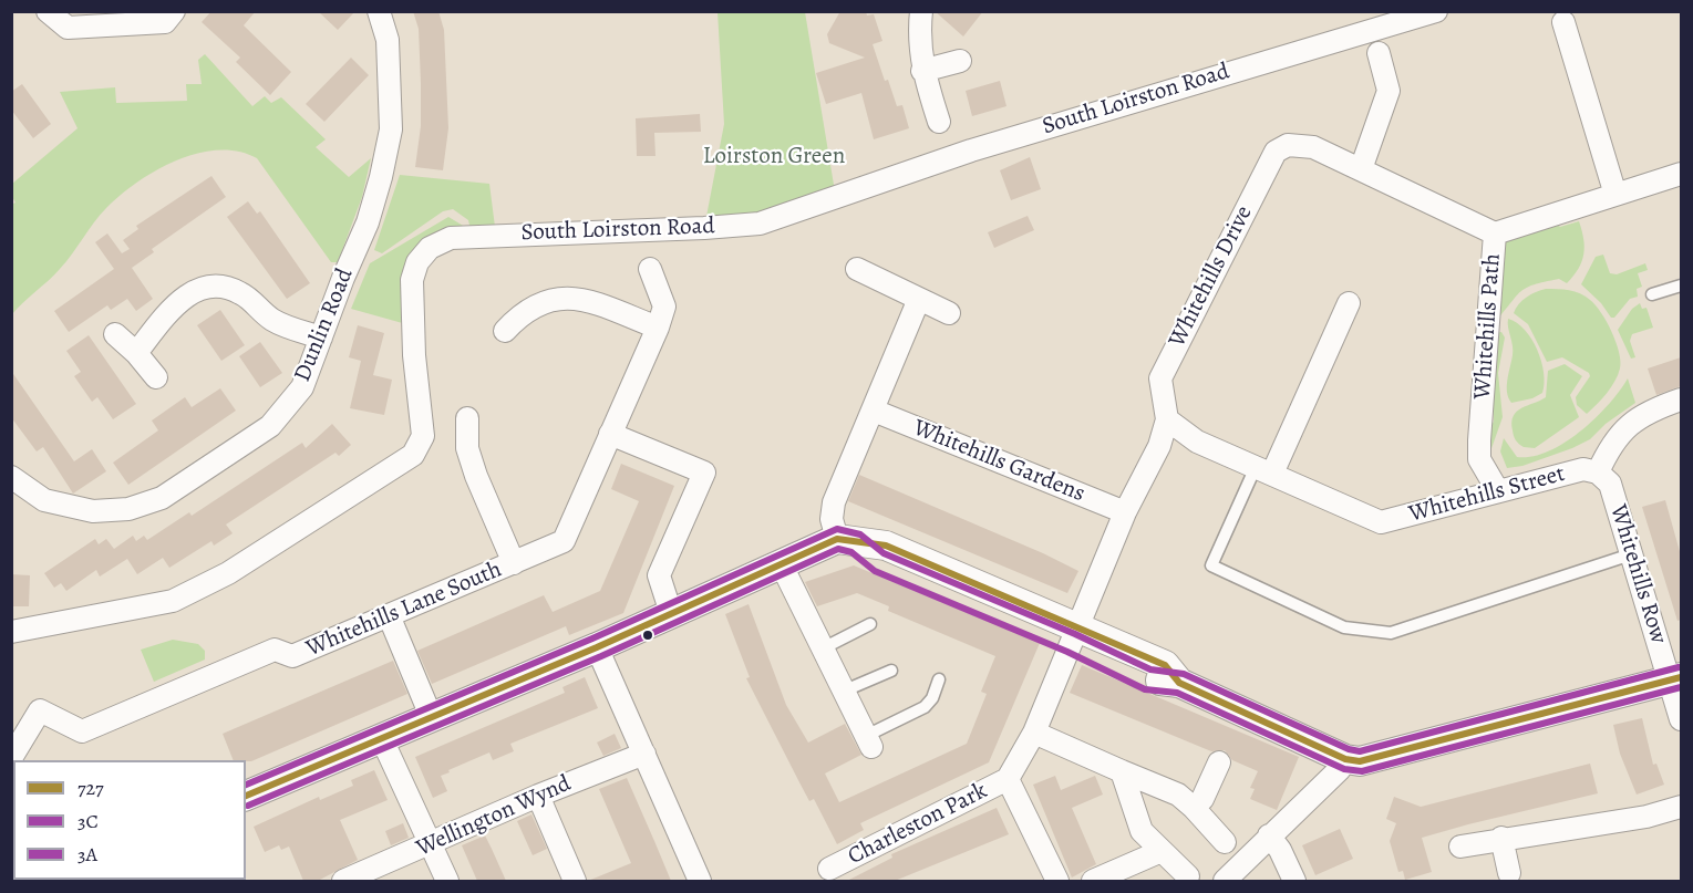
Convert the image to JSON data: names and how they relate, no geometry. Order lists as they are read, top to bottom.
{
  "streets": {
    "street": [
      "South Loirston Road",
      "Whitehills Drive",
      "Dunlin Road",
      "Whitehills Path",
      "Whitehills Gardens",
      "Whitehills Street",
      "Whitehills Row",
      "Whitehills Lane South",
      "Wellington Wynd",
      "Charleston Park"
    ]
  },
  "crossings": [
    ["Whitehills Drive", "Whitehills Path"],
    ["Whitehills Drive", "Whitehills Gardens"],
    ["Whitehills Drive", "Whitehills Street"],
    ["Whitehills Drive", "Charleston Park"],
    ["Whitehills Path", "Whitehills Street"],
    ["Whitehills Street", "Whitehills Row"]
  ],
  "parks": ["Loirston Green"],
  "lines": ["transit line 3A", "transit line 727", "transit line 3C"],
  "legend": ["727", "3C", "3A"]
}
